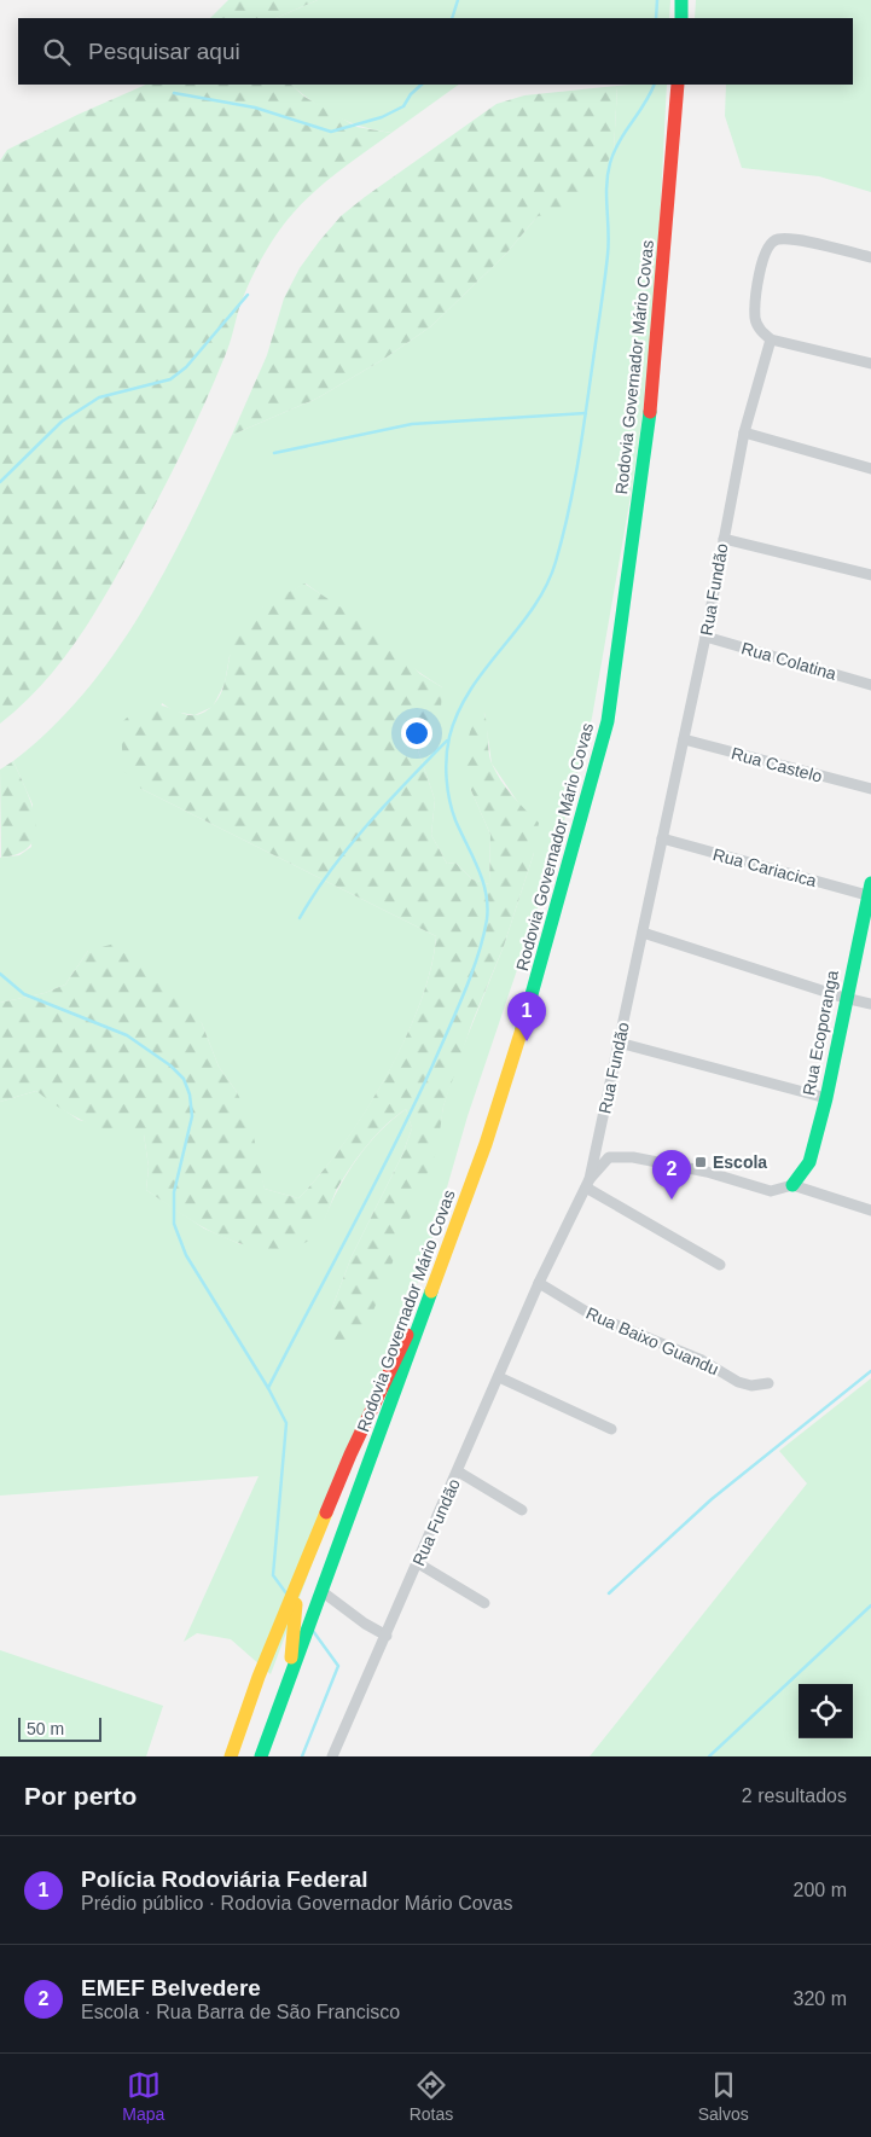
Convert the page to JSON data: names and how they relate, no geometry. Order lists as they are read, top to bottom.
{
  "streets": {
    "main road": ["Rodovia Governador Mário Covas", "Rua Ecoporanga"],
    "street": [
      "Rua Fundão",
      "Rua Colatina",
      "Rua Castelo",
      "Rua Cariacica",
      "Rua Baixo Guandu"
    ]
  },
  "crossings": [
    ["Rua Fundão", "Rua Colatina"],
    ["Rua Fundão", "Rua Castelo"],
    ["Rua Fundão", "Rua Cariacica"],
    ["Rua Fundão", "Rua Baixo Guandu"],
    ["Rua Cariacica", "Rua Ecoporanga"]
  ],
  "places": {
    "transit": ["Escola"]
  },
  "scale_bar": "50 m",
  "page": {
    "search": "Pesquisar aqui",
    "pins": ["1", "2"],
    "scale": "50 m",
    "heading": ["Por perto", "2 resultados"],
    "list": [
      {
        "mark": "1",
        "name": "Polícia Rodoviária Federal",
        "note": "Prédio público · Rodovia Governador Mário Covas",
        "value": "200 m"
      },
      {
        "mark": "2",
        "name": "EMEF Belvedere",
        "note": "Escola · Rua Barra de São Francisco",
        "value": "320 m"
      }
    ],
    "nav": ["Mapa", "Rotas", "Salvos"]
  }
}
